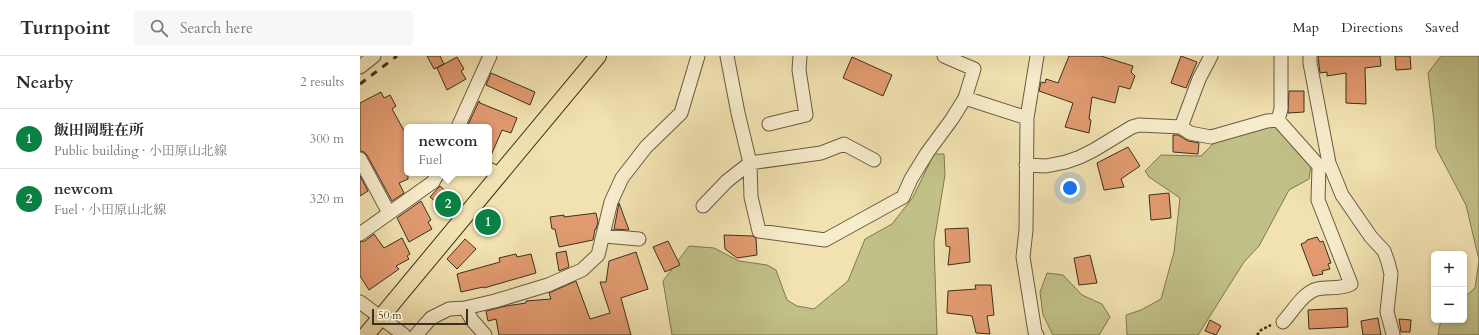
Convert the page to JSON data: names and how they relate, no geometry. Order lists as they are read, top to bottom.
{
  "scale_bar": "50 m",
  "page": {
    "header": "Turnpoint",
    "search": "Search here",
    "nav": ["Map", "Directions", "Saved"],
    "heading": ["Nearby", "2 results"],
    "list": [
      {
        "mark": "1",
        "name": "飯田岡駐在所",
        "note": "Public building · 小田原山北線",
        "value": "300 m"
      },
      {
        "mark": "2",
        "name": "newcom",
        "note": "Fuel · 小田原山北線",
        "value": "320 m"
      }
    ],
    "popup": ["newcom", "Fuel"],
    "pins": ["2", "1"],
    "map_buttons": ["+", "−"],
    "scale": "50 m"
  }
}
